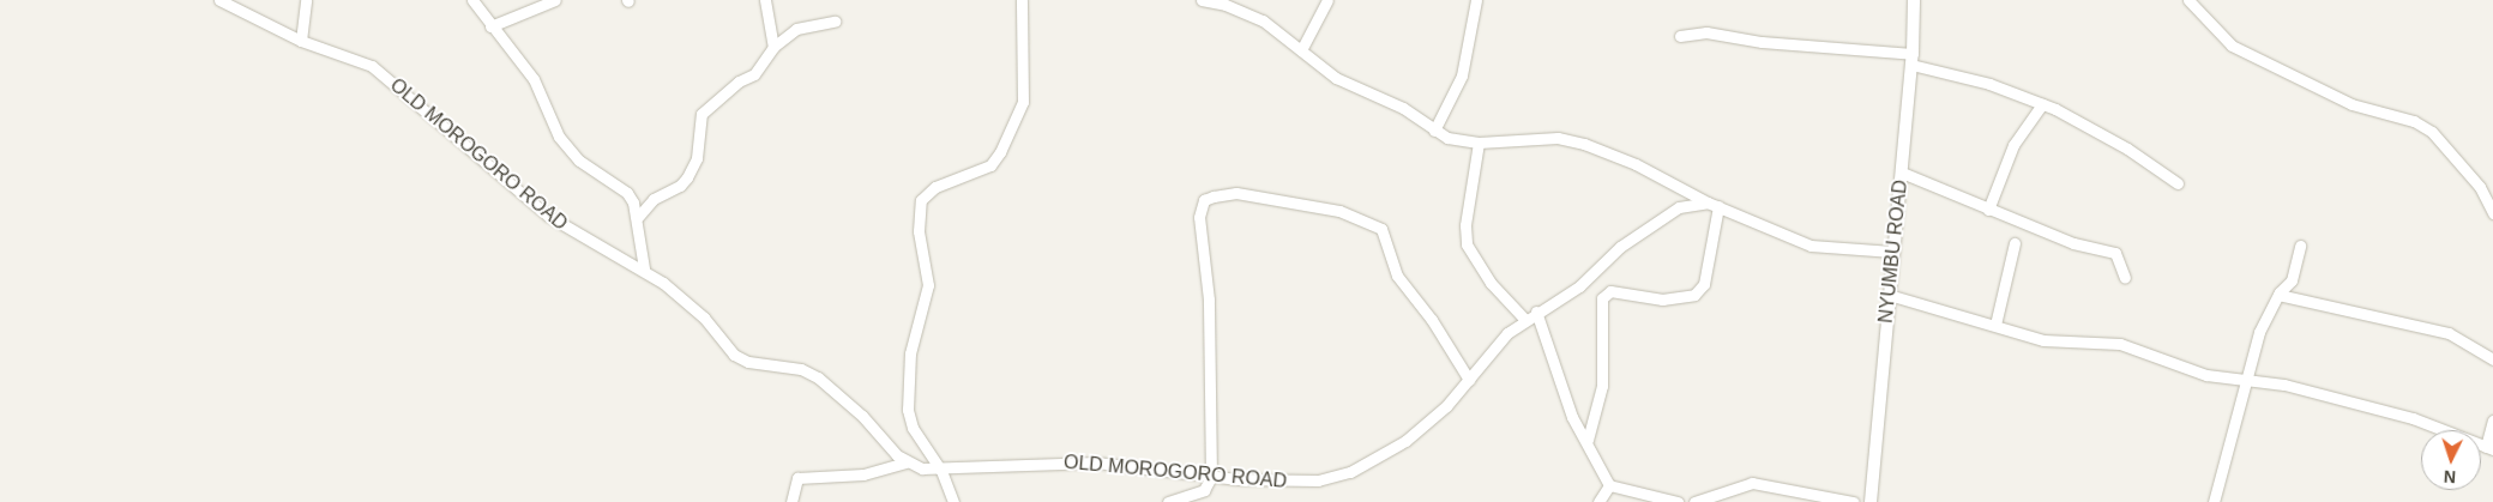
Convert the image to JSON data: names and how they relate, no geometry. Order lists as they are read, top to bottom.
{
  "streets": {
    "street": ["OLD MOROGORO ROAD", "NYUMBU ROAD"]
  },
  "north": "bottom"
}
